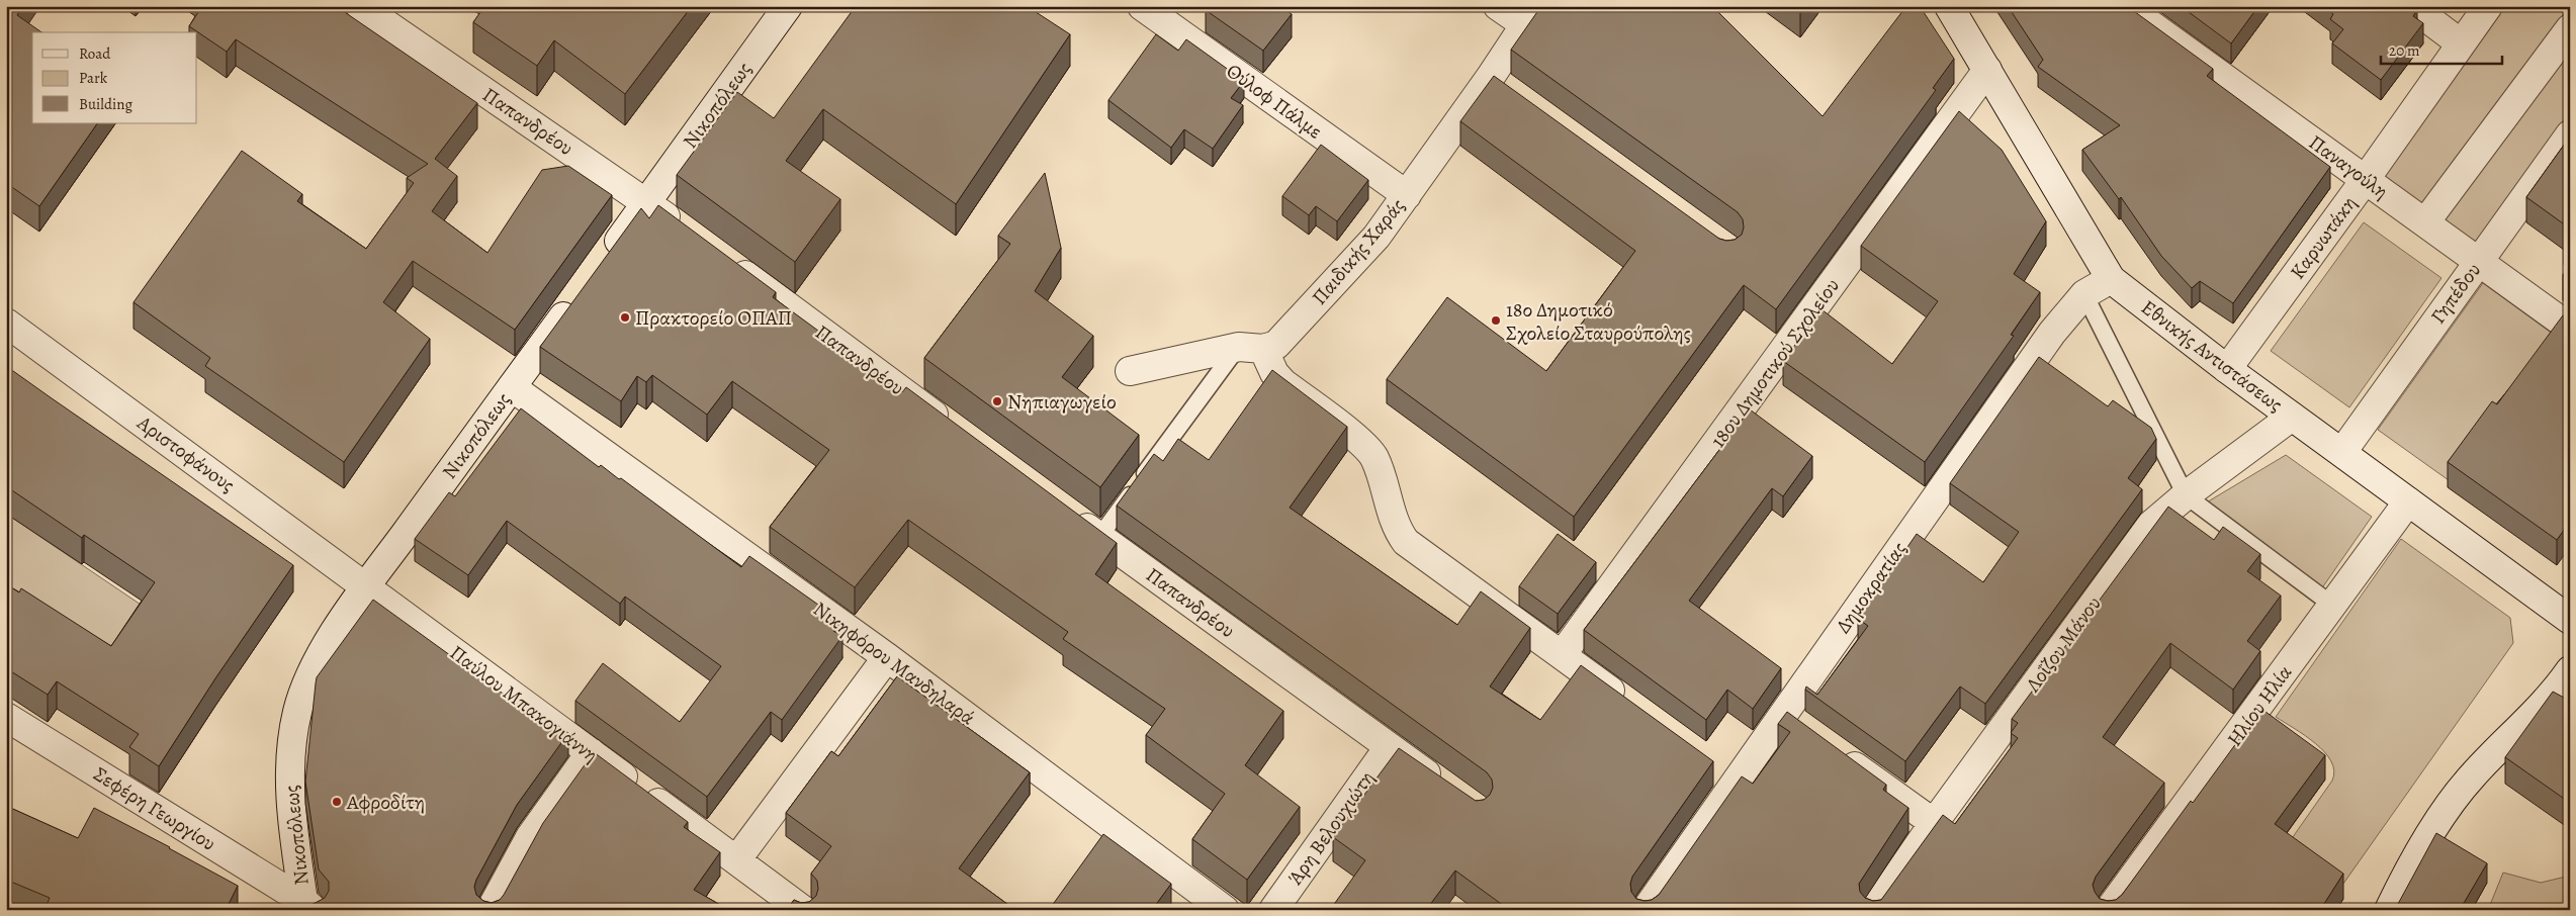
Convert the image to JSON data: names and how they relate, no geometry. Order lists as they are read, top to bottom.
{
  "streets": {
    "street": [
      "Ούλοφ Πάλμε",
      "Νικοπόλεως",
      "Παπανδρέου",
      "Παναγούλη",
      "Καρυωτάκη",
      "Παιδικής Χαράς",
      "Γηπέδου",
      "Εθνικής Αντιστάσεως",
      "18ου Δημοτικού Σχολείου",
      "Αριστοφάνoυς",
      "Δημοκρατίας",
      "Λοΐζου Μάνου",
      "Νικηφόρου Μανδηλαρά",
      "Παύλου Μπακογιάννη",
      "Ηλίου Ηλία",
      "Σεφέρη Γεωργίου",
      "Άρη Βελουχιώτη"
    ]
  },
  "crossings": [
    ["Ούλοφ Πάλμε", "Παιδικής Χαράς"],
    ["Νικοπόλεως", "Παπανδρέου"],
    ["Νικοπόλεως", "Αριστοφάνoυς"],
    ["Νικοπόλεως", "Νικηφόρου Μανδηλαρά"],
    ["Νικοπόλεως", "Παύλου Μπακογιάννη"],
    ["Νικοπόλεως", "Σεφέρη Γεωργίου"],
    ["Παπανδρέου", "Άρη Βελουχιώτη"],
    ["Παναγούλη", "Καρυωτάκη"],
    ["Παναγούλη", "Γηπέδου"],
    ["Καρυωτάκη", "Εθνικής Αντιστάσεως"],
    ["Γηπέδου", "Εθνικής Αντιστάσεως"],
    ["Εθνικής Αντιστάσεως", "18ου Δημοτικού Σχολείου"],
    ["Εθνικής Αντιστάσεως", "Δημοκρατίας"],
    ["Εθνικής Αντιστάσεως", "Λοΐζου Μάνου"],
    ["Εθνικής Αντιστάσεως", "Ηλίου Ηλία"],
    ["Αριστοφάνoυς", "Παύλου Μπακογιάννη"]
  ],
  "places": [
    "Πρακτορείο ΟΠΑΠ",
    "18ο Δημοτικό Σχολείο Σταυρούπολης",
    "Νηπιαγωγείο",
    "Αφροδίτη"
  ],
  "legend": ["Road", "Park", "Building"],
  "scale_bar": "20 m"
}
